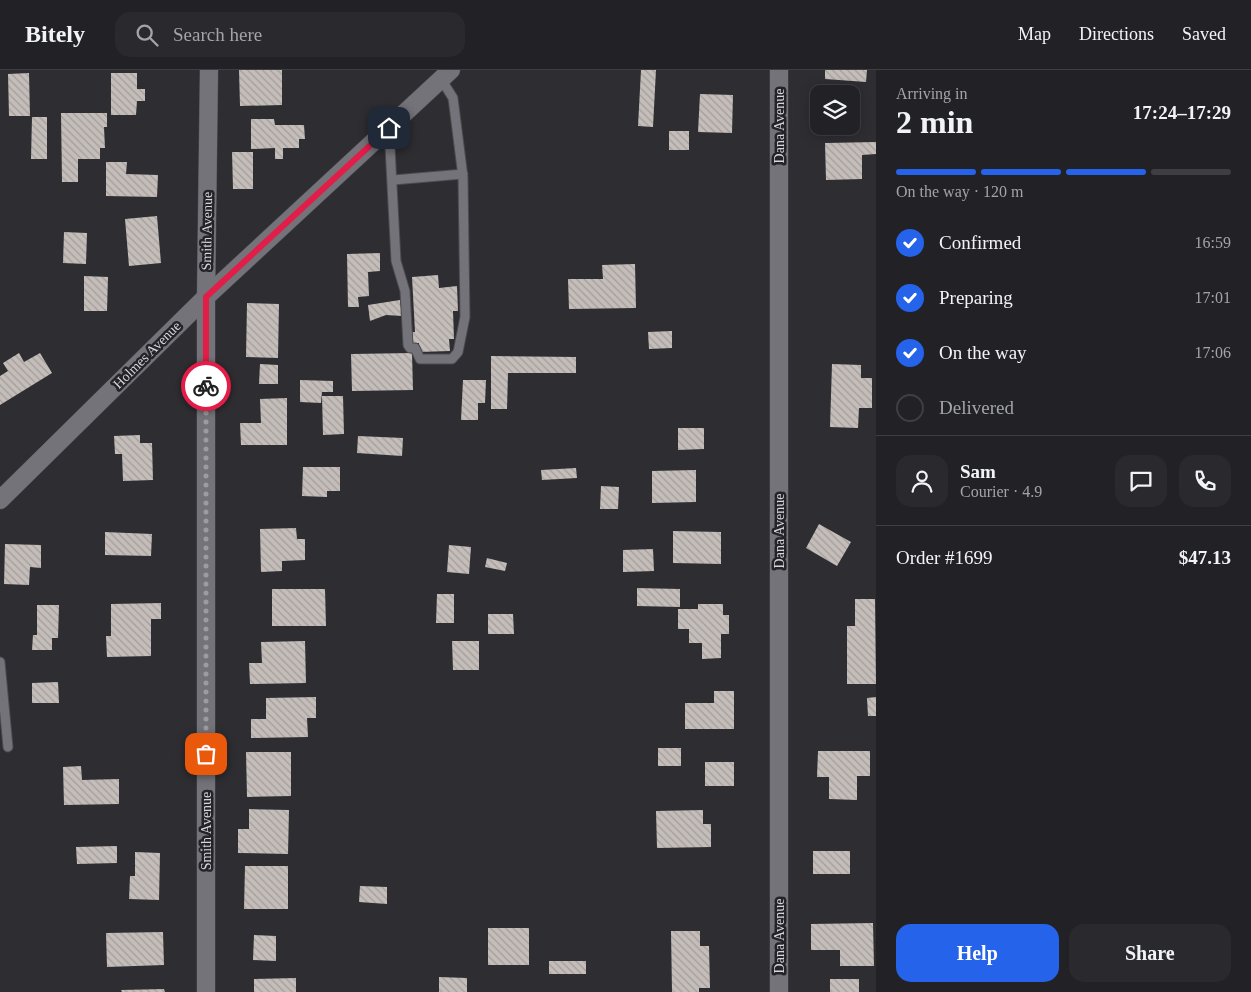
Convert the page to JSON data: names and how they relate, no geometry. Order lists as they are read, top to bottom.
{
  "streets": {
    "street": ["Dana Avenue", "Smith Avenue", "Holmes Avenue"]
  },
  "crossings": [
    ["Smith Avenue", "Holmes Avenue"]
  ],
  "page": {
    "header": "Bitely",
    "search": "Search here",
    "nav": ["Map", "Directions", "Saved"],
    "heading": ["2 min", "Arriving in", "17:24–17:29"],
    "panel": [
      "Sam",
      "Courier · 4.9",
      "Order #1699",
      "$47.13"
    ],
    "bar": "On the way · 120 m",
    "list": [
      ["Confirmed", "16:59"],
      ["Preparing", "17:01"],
      ["On the way", "17:06"],
      "Delivered"
    ],
    "buttons": ["Help", "Share"]
  }
}
